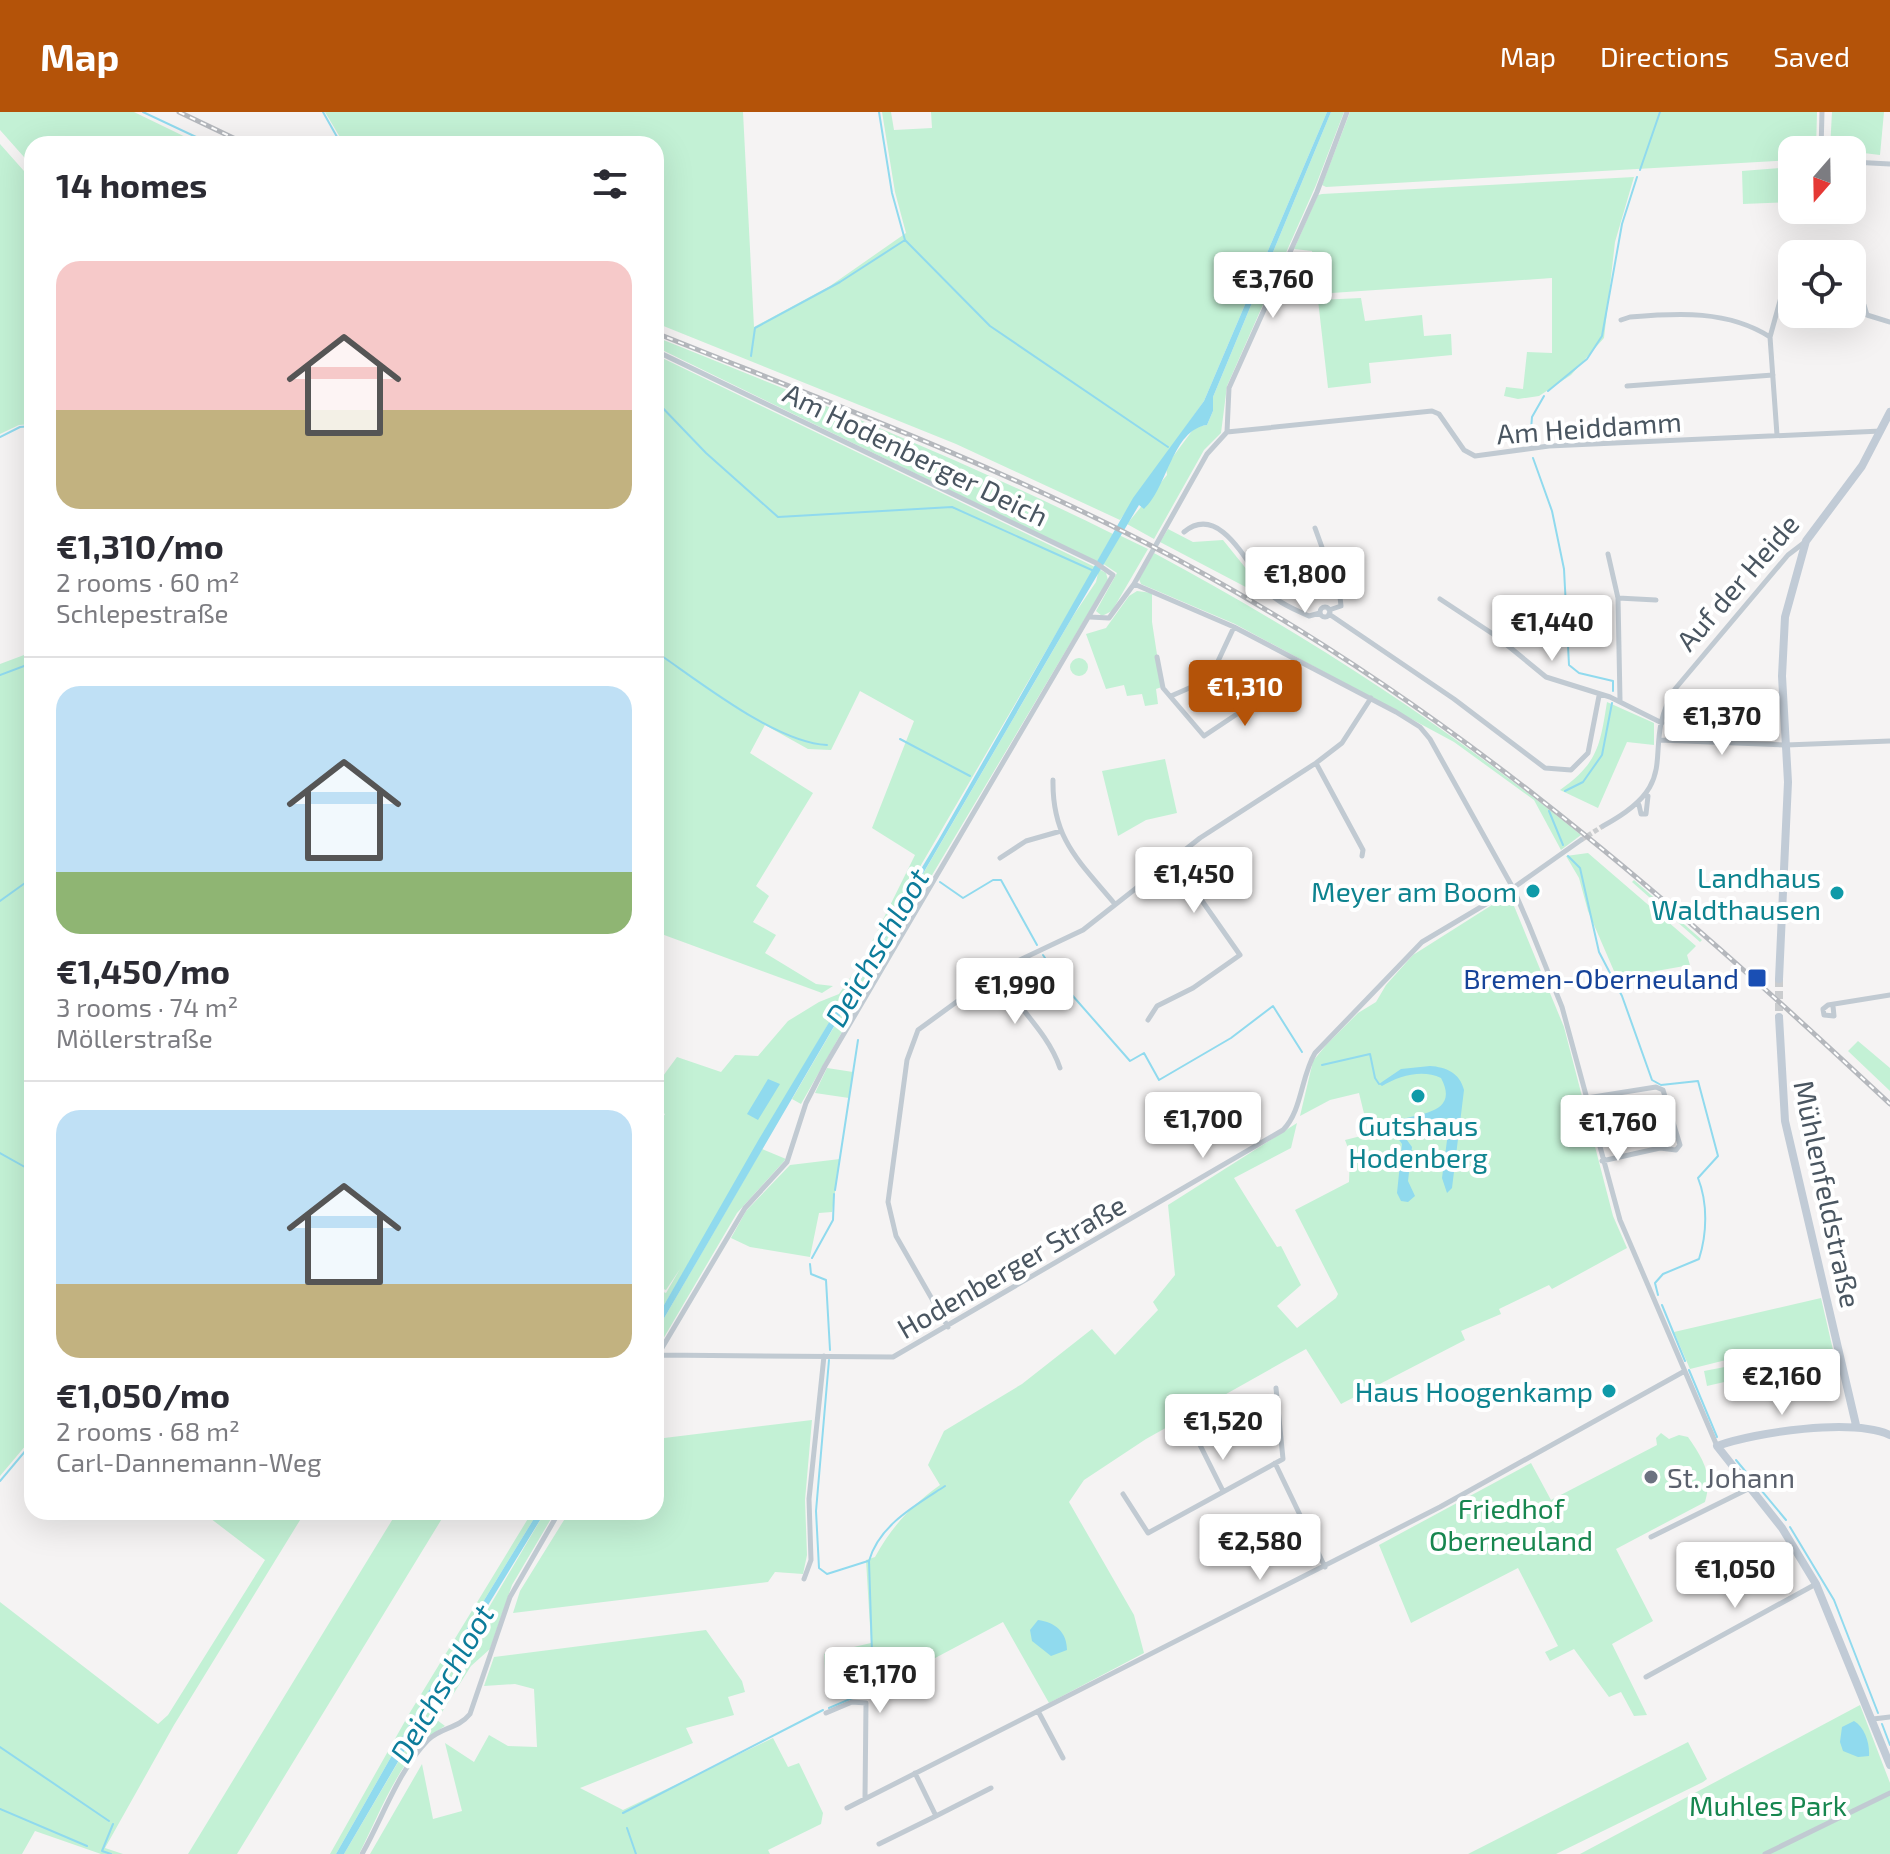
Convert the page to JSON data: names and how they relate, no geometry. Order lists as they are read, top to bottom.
{
  "streets": {
    "street": [
      "Am Heiddamm",
      "Am Hodenberger Deich",
      "Auf der Heide",
      "Mühlenfeldstraße",
      "Hodenberger Straße"
    ]
  },
  "crossings": [
    ["Am Heiddamm", "Auf der Heide"]
  ],
  "water": ["Deichschloot"],
  "parks": ["Friedhof Oberneuland", "Muhles Park"],
  "places": {
    "other": [
      "Meyer am Boom",
      "Landhaus Waldthausen",
      "Gutshaus Hodenberg",
      "Haus Hoogenkamp",
      "St. Johann"
    ],
    "transit": ["Bremen-Oberneuland"]
  },
  "north": "bottom",
  "page": {
    "header": "Map",
    "nav": ["Map", "Directions", "Saved"],
    "heading": "14 homes",
    "list": [
      {
        "name": "€1,310/mo",
        "note": "2 rooms · 60 m² · Schlepestraße"
      },
      {
        "name": "€1,450/mo",
        "note": "3 rooms · 74 m² · Möllerstraße"
      },
      {
        "name": "€1,050/mo",
        "note": "2 rooms · 68 m² · Carl-Dannemann-Weg"
      }
    ],
    "price": [
      "€3,760",
      "€1,800",
      "€1,440",
      "€1,310",
      "€1,370",
      "€1,450",
      "€1,990",
      "€1,700",
      "€1,760",
      "€2,160",
      "€1,520",
      "€2,580",
      "€1,050",
      "€1,170"
    ]
  }
}
